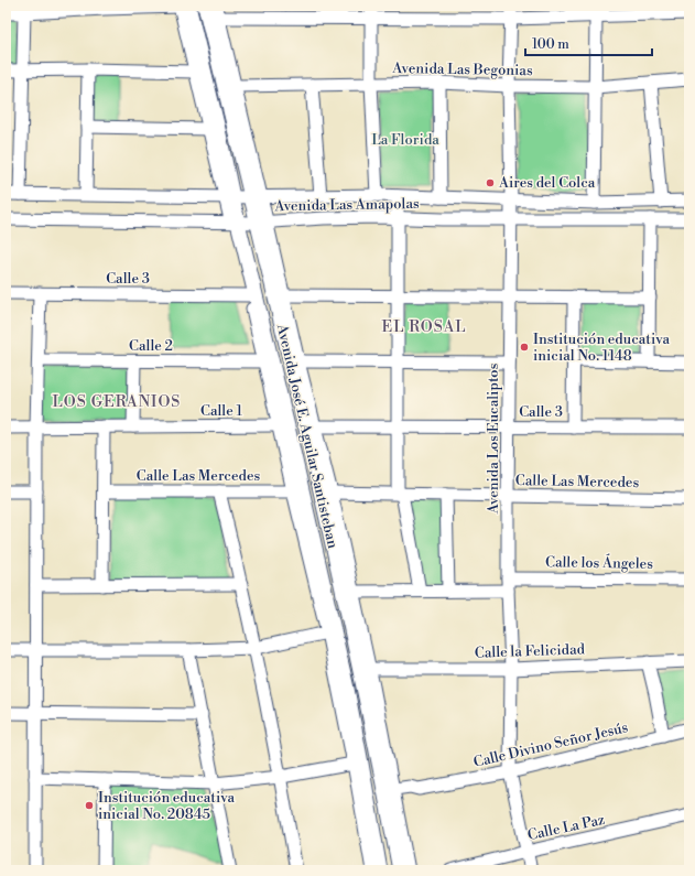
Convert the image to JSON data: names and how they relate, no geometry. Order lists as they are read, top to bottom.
{
  "streets": {
    "main road": ["Avenida José E. Aguilar Santisteban"],
    "street": [
      "Avenida Las Begonias",
      "Avenida Las Amapolas",
      "Calle 3",
      "Calle 2",
      "Calle 1",
      "Avenida Los Eucaliptos",
      "Calle Las Mercedes",
      "Calle los Ángeles",
      "Calle la Felicidad",
      "Calle Divino Señor Jesús",
      "Calle La Paz"
    ]
  },
  "crossings": [
    ["Avenida Las Begonias", "Avenida José E. Aguilar Santisteban"],
    ["Avenida Las Begonias", "Avenida Los Eucaliptos"],
    ["Avenida Las Amapolas", "Avenida José E. Aguilar Santisteban"],
    ["Avenida Las Amapolas", "Avenida Los Eucaliptos"],
    ["Calle 3", "Avenida José E. Aguilar Santisteban"],
    ["Calle 3", "Avenida Los Eucaliptos"],
    ["Calle 2", "Avenida José E. Aguilar Santisteban"],
    ["Calle 1", "Avenida José E. Aguilar Santisteban"],
    ["Avenida José E. Aguilar Santisteban", "Calle Las Mercedes"],
    ["Avenida José E. Aguilar Santisteban", "Calle los Ángeles"],
    ["Avenida José E. Aguilar Santisteban", "Calle la Felicidad"],
    ["Avenida José E. Aguilar Santisteban", "Calle Divino Señor Jesús"],
    ["Avenida Los Eucaliptos", "Calle Las Mercedes"],
    ["Avenida Los Eucaliptos", "Calle los Ángeles"],
    ["Avenida Los Eucaliptos", "Calle la Felicidad"],
    ["Avenida Los Eucaliptos", "Calle Divino Señor Jesús"],
    ["Avenida Los Eucaliptos", "Calle La Paz"]
  ],
  "districts": ["EL ROSAL", "LOS GERANIOS"],
  "parks": ["La Florida"],
  "places": ["Aires del Colca", "Institución educativa inicial No. 1148", "Institución educativa inicial No. 20845"],
  "scale_bar": "100 m"
}
